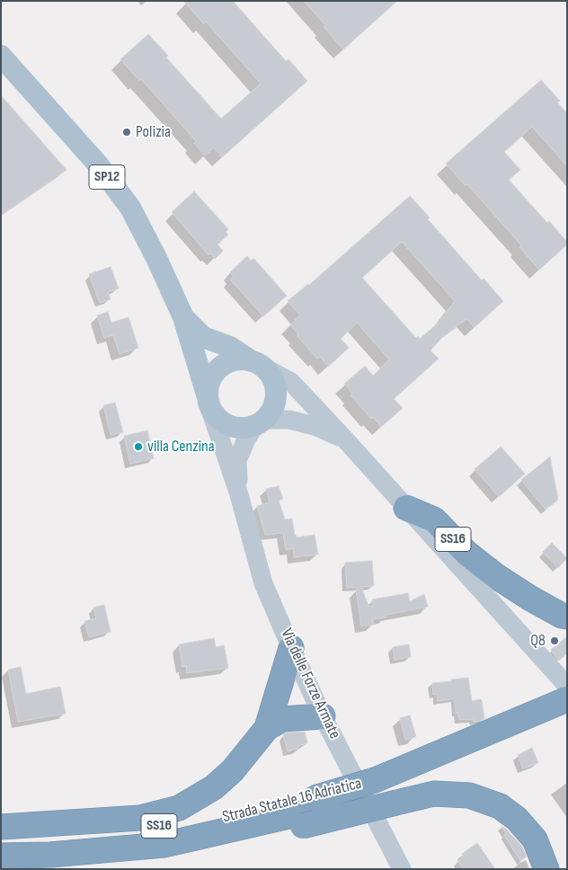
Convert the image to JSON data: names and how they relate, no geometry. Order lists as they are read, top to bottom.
{
  "streets": {
    "highway": ["SS16", "Strada Statale 16 Adriatica"],
    "main road": ["SP12", "Via delle Forze Armate"]
  },
  "crossings": [
    ["SP12", "Via delle Forze Armate"],
    ["SS16", "Via delle Forze Armate"],
    ["SS16", "Strada Statale 16 Adriatica"]
  ],
  "places": ["Polizia", "villa Cenzina", "Q8"]
}
